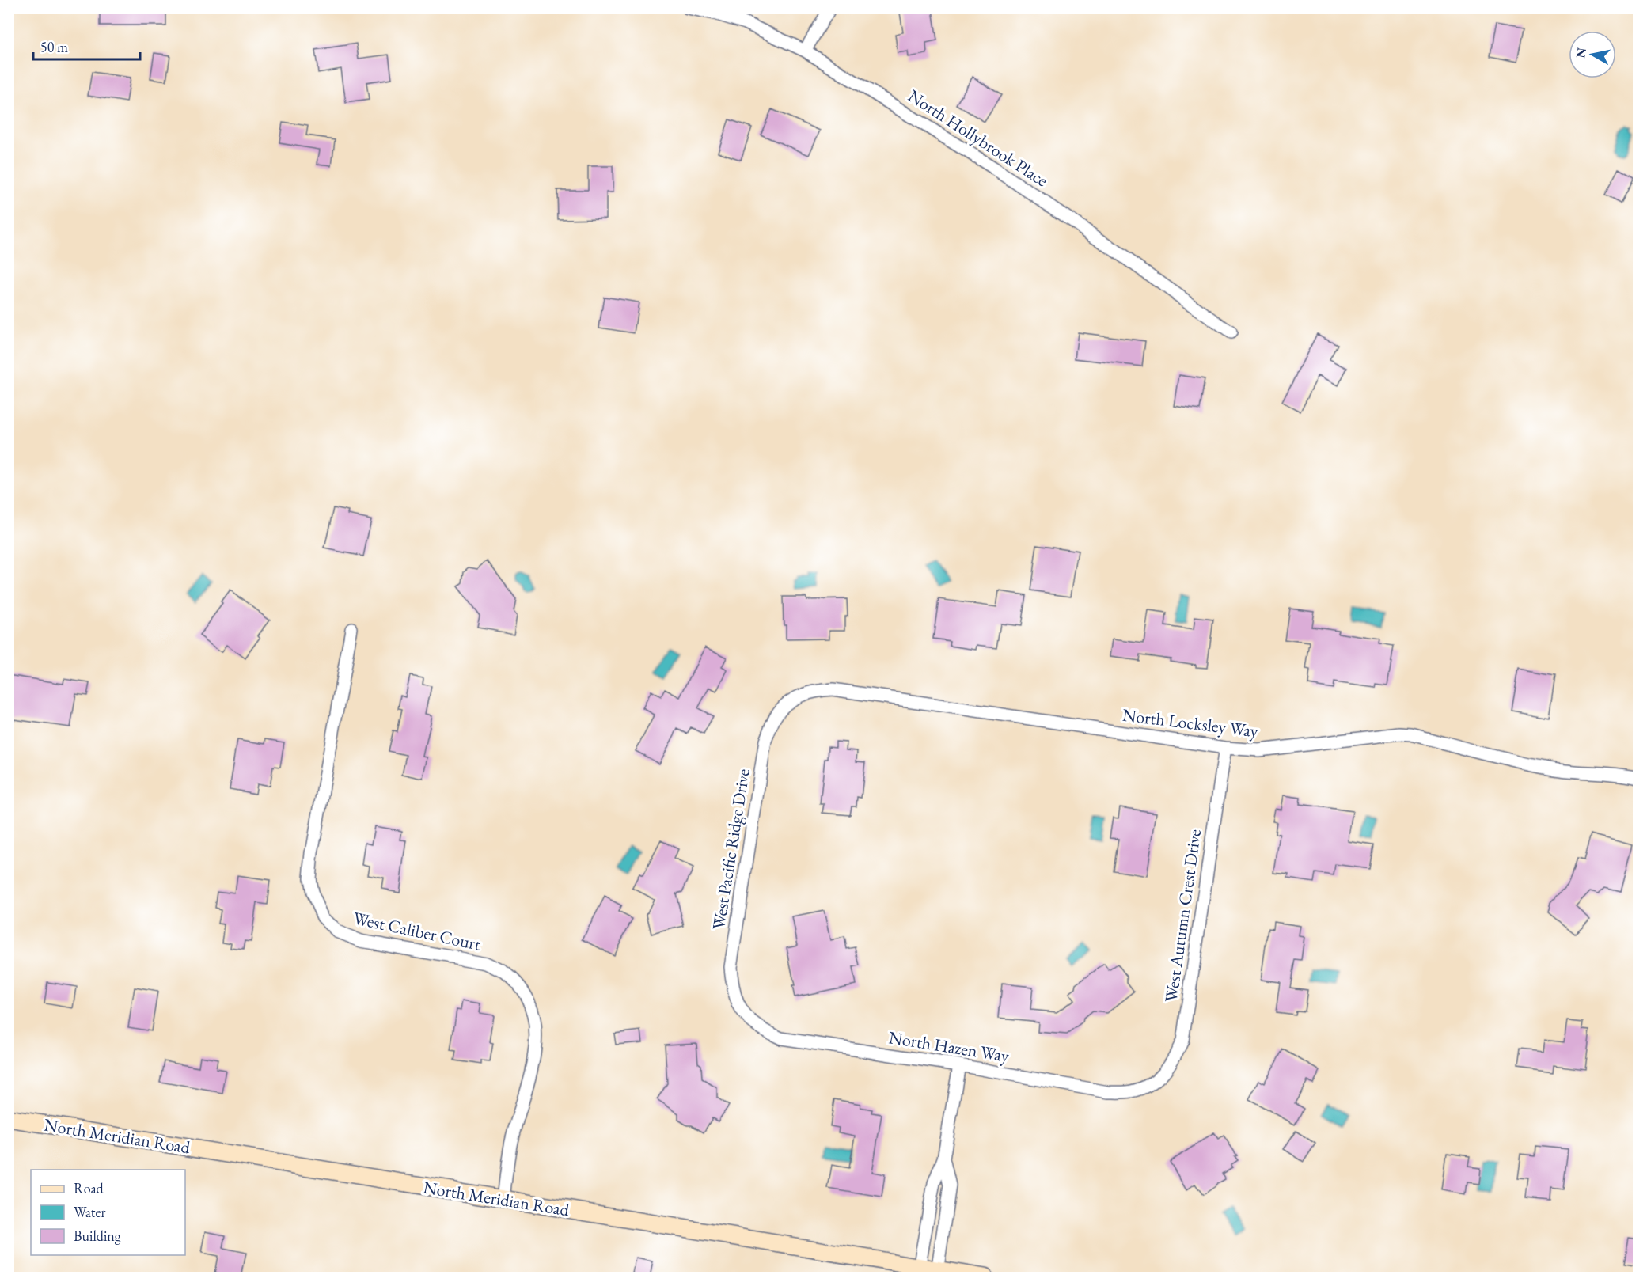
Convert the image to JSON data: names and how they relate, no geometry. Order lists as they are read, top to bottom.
{
  "streets": {
    "street": [
      "North Hollybrook Place",
      "North Locksley Way",
      "West Pacific Ridge Drive",
      "West Autumn Crest Drive",
      "West Caliber Court",
      "North Hazen Way",
      "North Meridian Road"
    ]
  },
  "crossings": [
    ["North Locksley Way", "West Pacific Ridge Drive"],
    ["North Locksley Way", "West Autumn Crest Drive"],
    ["West Pacific Ridge Drive", "North Hazen Way"],
    ["West Autumn Crest Drive", "North Hazen Way"],
    ["West Caliber Court", "North Meridian Road"]
  ],
  "legend": ["Road", "Water", "Building"],
  "scale_bar": "50 m",
  "north": "left"
}
